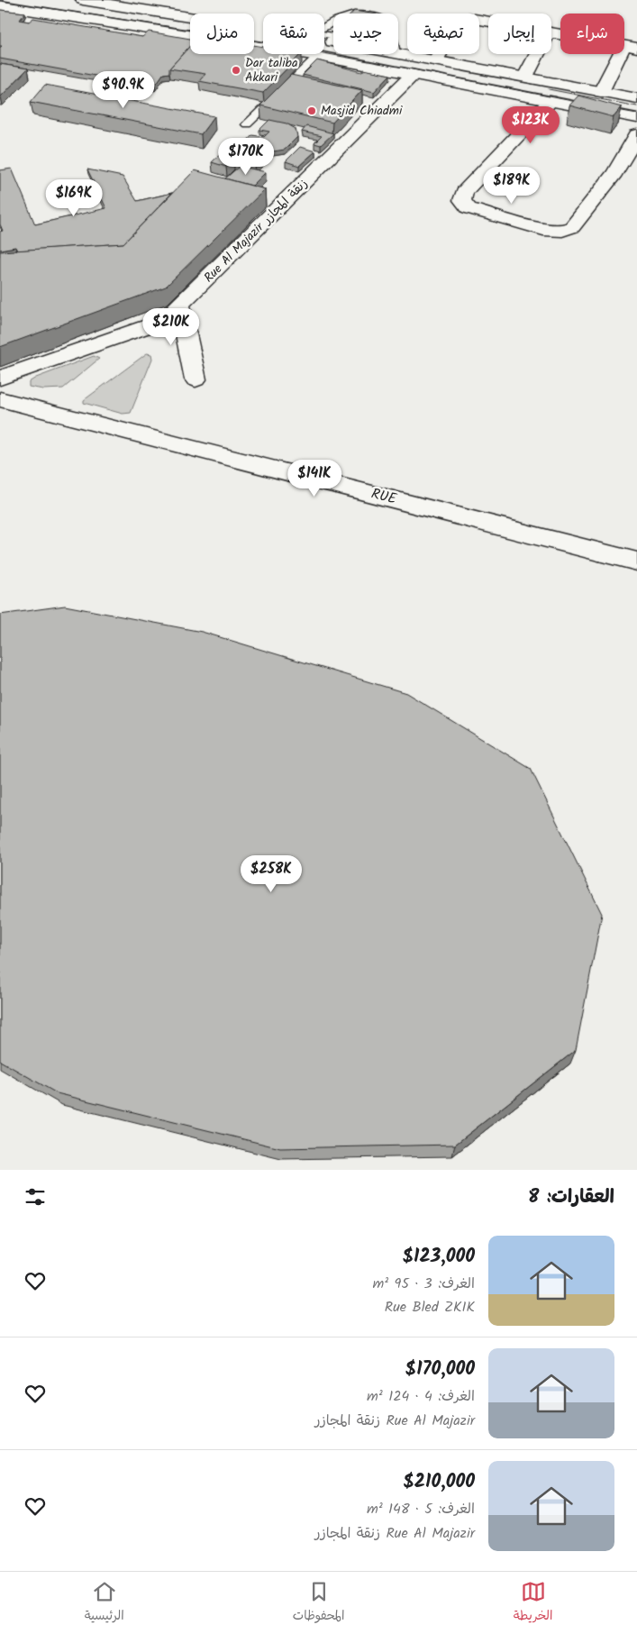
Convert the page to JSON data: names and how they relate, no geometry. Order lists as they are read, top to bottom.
{
  "streets": {
    "street": ["Rue Al Majazir زنقة المجازر", "RUE"]
  },
  "places": ["Dar taliba Akkari", "Masjid Chiadmi"],
  "page": {
    "chip": [
      "شراء",
      "إيجار",
      "تصفية",
      "جديد",
      "شقة",
      "منزل"
    ],
    "price": [
      "$90.9K",
      "$123K",
      "$170K",
      "$189K",
      "$169K",
      "$210K",
      "$141K",
      "$258K"
    ],
    "heading": "العقارات: 8",
    "list": [
      {
        "name": "$123,000",
        "note": "الغرف: 3 · 95 m² · Rue Bled ZKIK"
      },
      {
        "name": "$170,000",
        "note": "الغرف: 4 · 124 m² · Rue Al Majazir زنقة المجازر"
      },
      {
        "name": "$210,000",
        "note": "الغرف: 5 · 148 m² · Rue Al Majazir زنقة المجازر"
      }
    ],
    "tabs": ["الخريطة", "المحفوظات", "الرئيسية"]
  }
}
